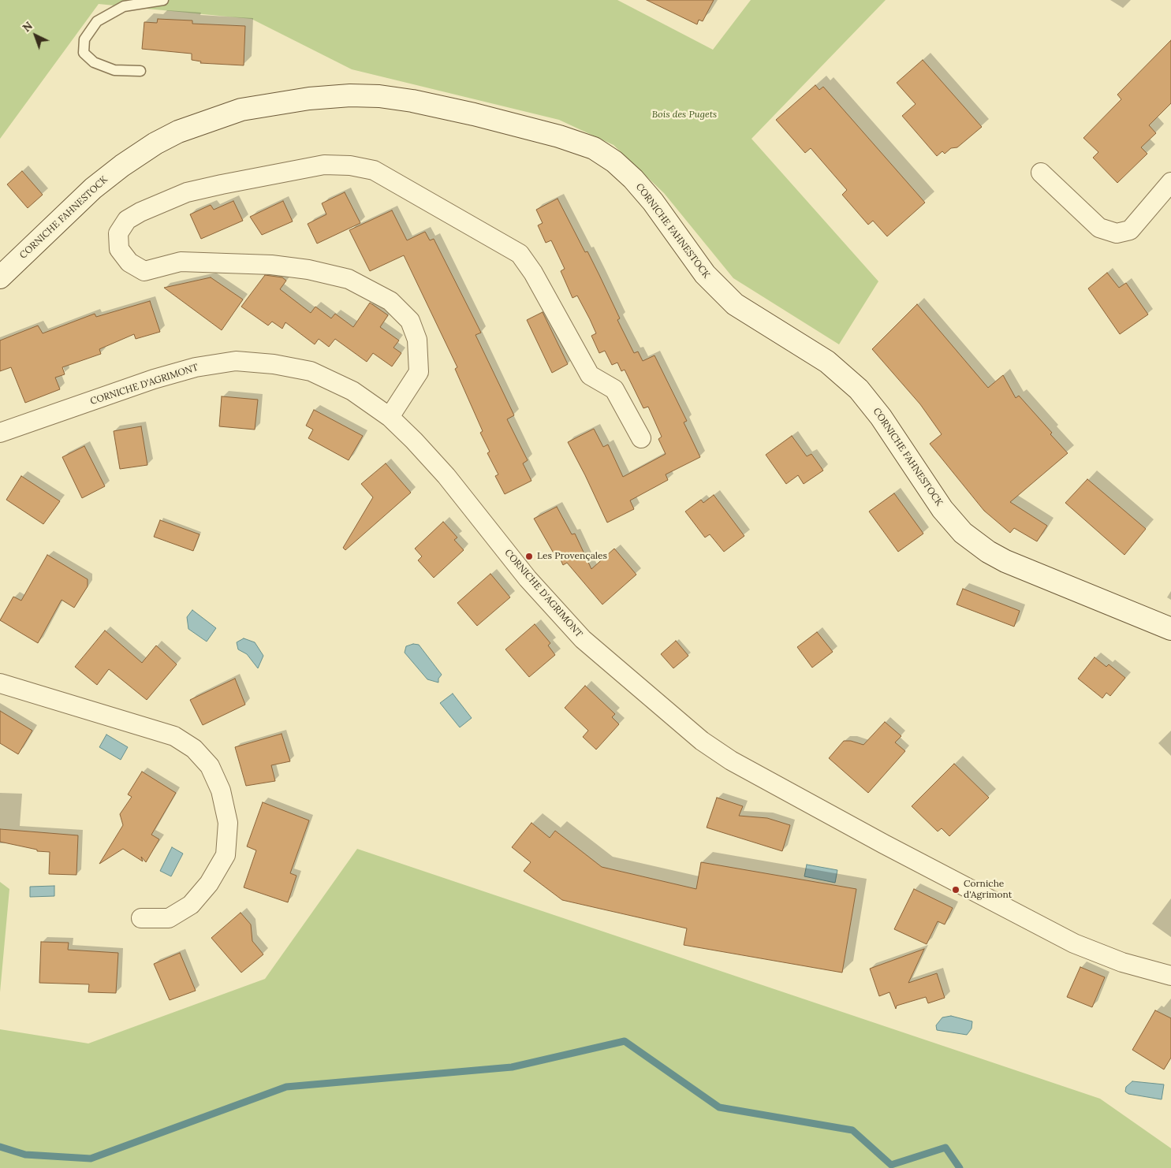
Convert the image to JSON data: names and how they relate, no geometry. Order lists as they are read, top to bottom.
{
  "streets": {
    "main road": ["CORNICHE FAHNESTOCK"],
    "street": ["CORNICHE D'AGRIMONT"]
  },
  "parks": ["Bois des Pugets"],
  "places": ["Les Provençales", "Corniche d'Agrimont"],
  "north": "top left"
}
